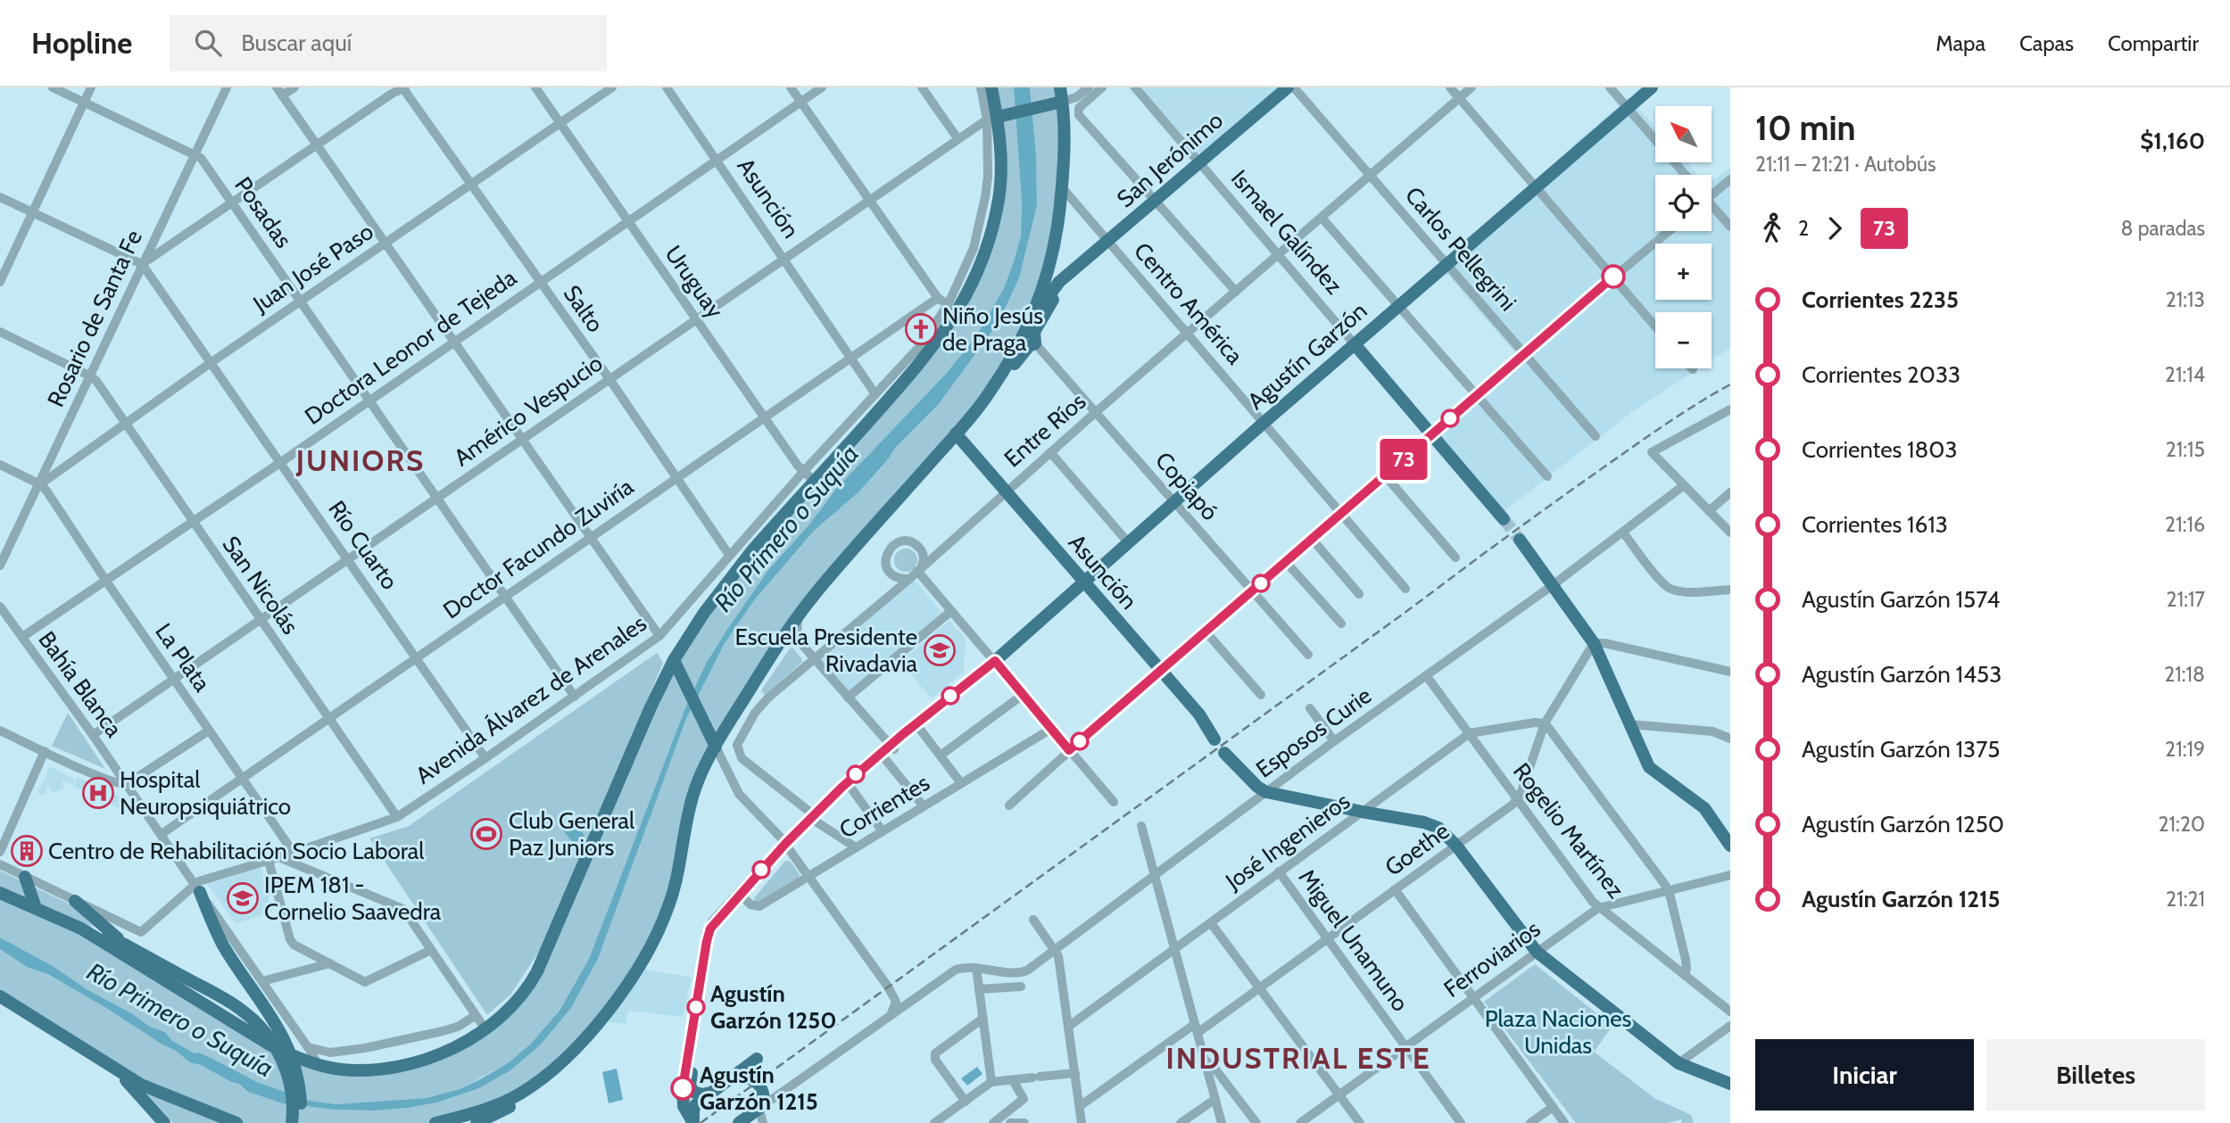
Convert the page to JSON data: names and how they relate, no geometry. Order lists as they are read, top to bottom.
{
  "streets": {
    "main road": [
      "San Jerónimo",
      "Asunción",
      "Ismael Galíndez",
      "Agustín Garzón"
    ],
    "street": [
      "Posadas",
      "Carlos Pellegrini",
      "Juan José Paso",
      "Uruguay",
      "Centro América",
      "Salto",
      "Rosario de Santa Fe",
      "Doctora Leonor de Tejeda",
      "Américo Vespucio",
      "Entre Ríos",
      "Copiapó",
      "Río Cuarto",
      "Doctor Facundo Zuviría",
      "San Nicolás",
      "La Plata",
      "Bahía Blanca",
      "Avenida Álvarez de Arenales",
      "Esposos Curie",
      "Corrientes",
      "Rogelio Martínez",
      "José Ingenieros",
      "Goethe",
      "Miguel Unamuno",
      "Ferroviarios"
    ]
  },
  "crossings": [
    ["San Jerónimo", "Ismael Galíndez"],
    ["San Jerónimo", "Centro América"],
    ["San Jerónimo", "Copiapó"],
    ["Asunción", "Doctora Leonor de Tejeda"],
    ["Asunción", "Agustín Garzón"],
    ["Asunción", "Américo Vespucio"],
    ["Asunción", "Entre Ríos"],
    ["Asunción", "Doctor Facundo Zuviría"],
    ["Asunción", "Avenida Álvarez de Arenales"],
    ["Posadas", "Juan José Paso"],
    ["Posadas", "Rosario de Santa Fe"],
    ["Posadas", "Doctora Leonor de Tejeda"],
    ["Posadas", "Américo Vespucio"],
    ["Posadas", "Doctor Facundo Zuviría"],
    ["Posadas", "Avenida Álvarez de Arenales"],
    ["Ismael Galíndez", "Agustín Garzón"],
    ["Ismael Galíndez", "Entre Ríos"],
    ["Carlos Pellegrini", "Agustín Garzón"],
    ["Carlos Pellegrini", "Entre Ríos"],
    ["Juan José Paso", "Uruguay"],
    ["Juan José Paso", "Salto"],
    ["Juan José Paso", "Rosario de Santa Fe"],
    ["Juan José Paso", "Río Cuarto"],
    ["Juan José Paso", "San Nicolás"],
    ["Juan José Paso", "La Plata"],
    ["Uruguay", "Doctora Leonor de Tejeda"],
    ["Uruguay", "Américo Vespucio"],
    ["Uruguay", "Doctor Facundo Zuviría"],
    ["Uruguay", "Avenida Álvarez de Arenales"],
    ["Centro América", "Agustín Garzón"],
    ["Centro América", "Entre Ríos"],
    ["Salto", "Doctora Leonor de Tejeda"],
    ["Salto", "Américo Vespucio"],
    ["Salto", "Doctor Facundo Zuviría"],
    ["Salto", "Avenida Álvarez de Arenales"],
    ["Rosario de Santa Fe", "Río Cuarto"],
    ["Rosario de Santa Fe", "San Nicolás"],
    ["Rosario de Santa Fe", "La Plata"],
    ["Doctora Leonor de Tejeda", "Río Cuarto"],
    ["Doctora Leonor de Tejeda", "San Nicolás"],
    ["Doctora Leonor de Tejeda", "La Plata"],
    ["Doctora Leonor de Tejeda", "Bahía Blanca"],
    ["Agustín Garzón", "Entre Ríos"],
    ["Agustín Garzón", "Copiapó"],
    ["Agustín Garzón", "Corrientes"],
    ["Américo Vespucio", "Río Cuarto"],
    ["Américo Vespucio", "San Nicolás"],
    ["Américo Vespucio", "La Plata"],
    ["Américo Vespucio", "Bahía Blanca"],
    ["Américo Vespucio", "Avenida Álvarez de Arenales"],
    ["Entre Ríos", "Copiapó"],
    ["Entre Ríos", "Corrientes"],
    ["Río Cuarto", "Doctor Facundo Zuviría"],
    ["Río Cuarto", "Avenida Álvarez de Arenales"],
    ["Doctor Facundo Zuviría", "San Nicolás"],
    ["Doctor Facundo Zuviría", "La Plata"],
    ["Doctor Facundo Zuviría", "Bahía Blanca"],
    ["San Nicolás", "Avenida Álvarez de Arenales"],
    ["La Plata", "Avenida Álvarez de Arenales"],
    ["Bahía Blanca", "Avenida Álvarez de Arenales"],
    ["Esposos Curie", "Rogelio Martínez"],
    ["Rogelio Martínez", "José Ingenieros"],
    ["Rogelio Martínez", "Goethe"],
    ["Rogelio Martínez", "Ferroviarios"],
    ["José Ingenieros", "Miguel Unamuno"],
    ["Goethe", "Miguel Unamuno"],
    ["Miguel Unamuno", "Ferroviarios"]
  ],
  "districts": ["JUNIORS", "INDUSTRIAL ESTE"],
  "water": ["Río Primero o Suquía"],
  "parks": ["Plaza Naciones Unidas"],
  "places": {
    "church": ["Niño Jesús de Praga"],
    "school or university": ["Escuela Presidente Rivadavia", "IPEM 181 - Cornelio Saavedra"],
    "hospital": ["Hospital Neuropsiquiátrico"],
    "sports": ["Club General Paz Juniors"],
    "building": ["Centro de Rehabilitación Socio Laboral"],
    "other": ["Agustín Garzón 1250", "Agustín Garzón 1215"]
  },
  "lines": ["bus line 73"],
  "north": "top left",
  "page": {
    "header": "Hopline",
    "search": "Buscar aquí",
    "nav": ["Mapa", "Capas", "Compartir"],
    "on_map": "73",
    "heading": ["10 min", "21:11 – 21:21 · Autobús", "$1,160"],
    "map_buttons": ["+", "−"],
    "legs": ["2", "73", "8 paradas"],
    "list": [
      {
        "name": "Corrientes 2235",
        "value": "21:13"
      },
      {
        "name": "Corrientes 2033",
        "value": "21:14"
      },
      {
        "name": "Corrientes 1803",
        "value": "21:15"
      },
      {
        "name": "Corrientes 1613",
        "value": "21:16"
      },
      {
        "name": "Agustín Garzón 1574",
        "value": "21:17"
      },
      {
        "name": "Agustín Garzón 1453",
        "value": "21:18"
      },
      {
        "name": "Agustín Garzón 1375",
        "value": "21:19"
      },
      {
        "name": "Agustín Garzón 1250",
        "value": "21:20"
      },
      {
        "name": "Agustín Garzón 1215",
        "value": "21:21"
      }
    ],
    "buttons": ["Iniciar", "Billetes"]
  }
}
